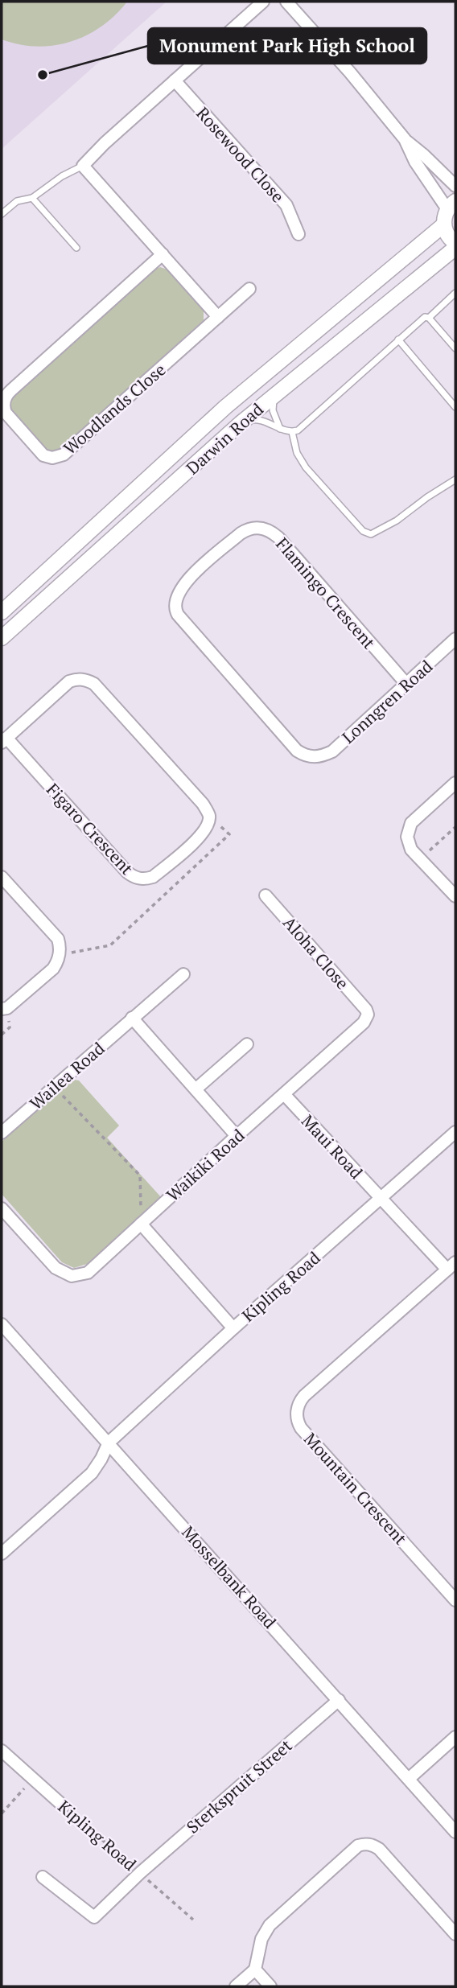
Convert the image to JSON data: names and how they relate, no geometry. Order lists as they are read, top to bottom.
{
  "streets": {
    "street": [
      "Rosewood Close",
      "Woodlands Close",
      "Darwin Road",
      "Flamingo Crescent",
      "Lonngren Road",
      "Figaro Crescent",
      "Aloha Close",
      "Wailea Road",
      "Maui Road",
      "Waikiki Road",
      "Kipling Road",
      "Mountain Crescent",
      "Mosselbank Road",
      "Sterkspruit Street"
    ]
  },
  "crossings": [
    ["Flamingo Crescent", "Lonngren Road"],
    ["Aloha Close", "Waikiki Road"],
    ["Maui Road", "Waikiki Road"],
    ["Maui Road", "Kipling Road"],
    ["Maui Road", "Mountain Crescent"],
    ["Kipling Road", "Mosselbank Road"],
    ["Kipling Road", "Sterkspruit Street"],
    ["Mosselbank Road", "Sterkspruit Street"]
  ],
  "places": ["Monument Park High School"]
}
